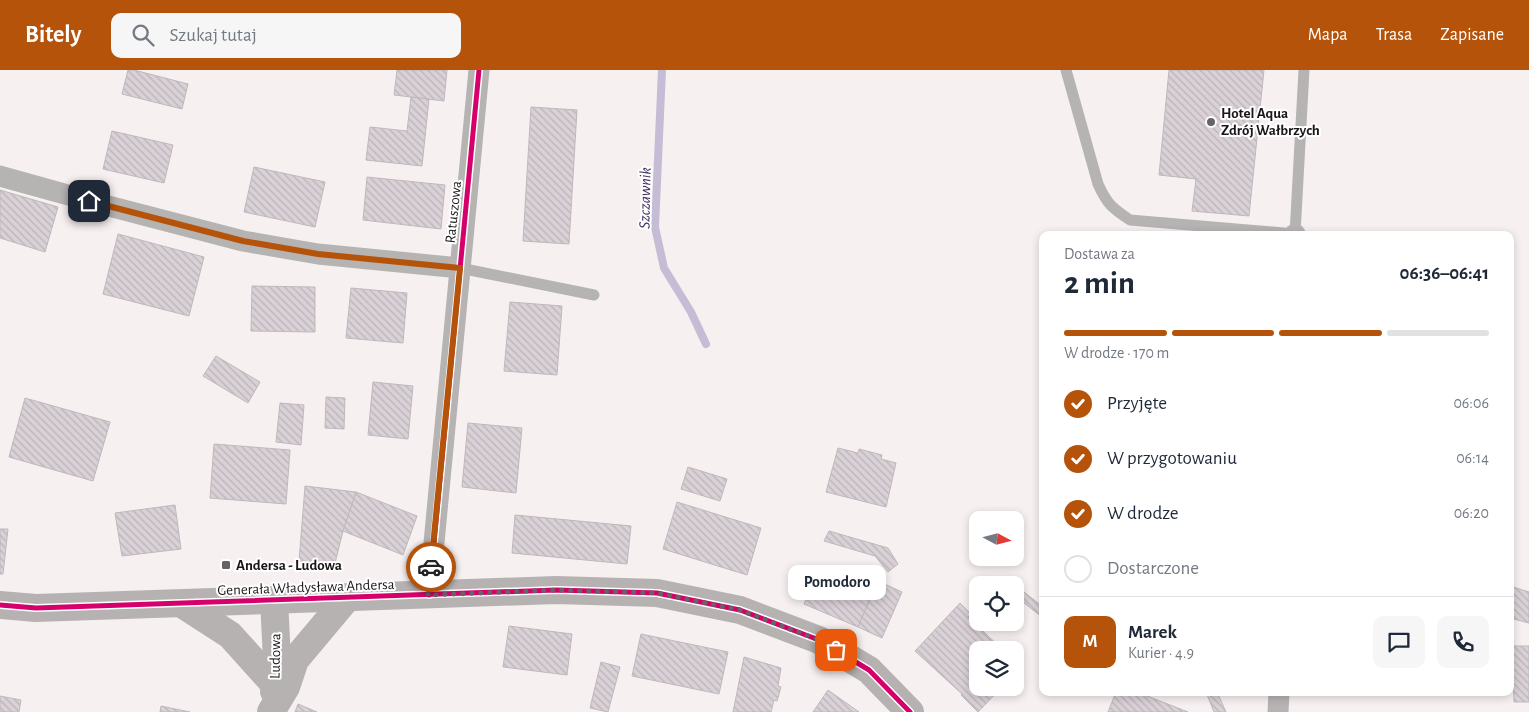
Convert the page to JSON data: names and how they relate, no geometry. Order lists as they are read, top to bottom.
{
  "streets": {
    "street": ["Ratuszowa", "Generała Władysława Andersa", "Ludowa"]
  },
  "crossings": [
    ["Ratuszowa", "Generała Władysława Andersa"],
    ["Generała Władysława Andersa", "Ludowa"]
  ],
  "water": ["Szczawnik"],
  "places": {
    "other": ["Hotel Aqua Zdrój Wałbrzych", "Pomodoro"],
    "transit": ["Andersa - Ludowa"]
  },
  "north": "right",
  "page": {
    "header": "Bitely",
    "search": "Szukaj tutaj",
    "nav": ["Mapa", "Trasa", "Zapisane"],
    "heading": ["2 min", "Dostawa za", "06:36–06:41"],
    "panel": ["Marek", "Kurier · 4.9"],
    "bar": "W drodze · 170 m",
    "list": [
      ["Przyjęte", "06:06"],
      ["W przygotowaniu", "06:14"],
      ["W drodze", "06:20"],
      "Dostarczone"
    ],
    "bubble": "Pomodoro",
    "round": "M"
  }
}
